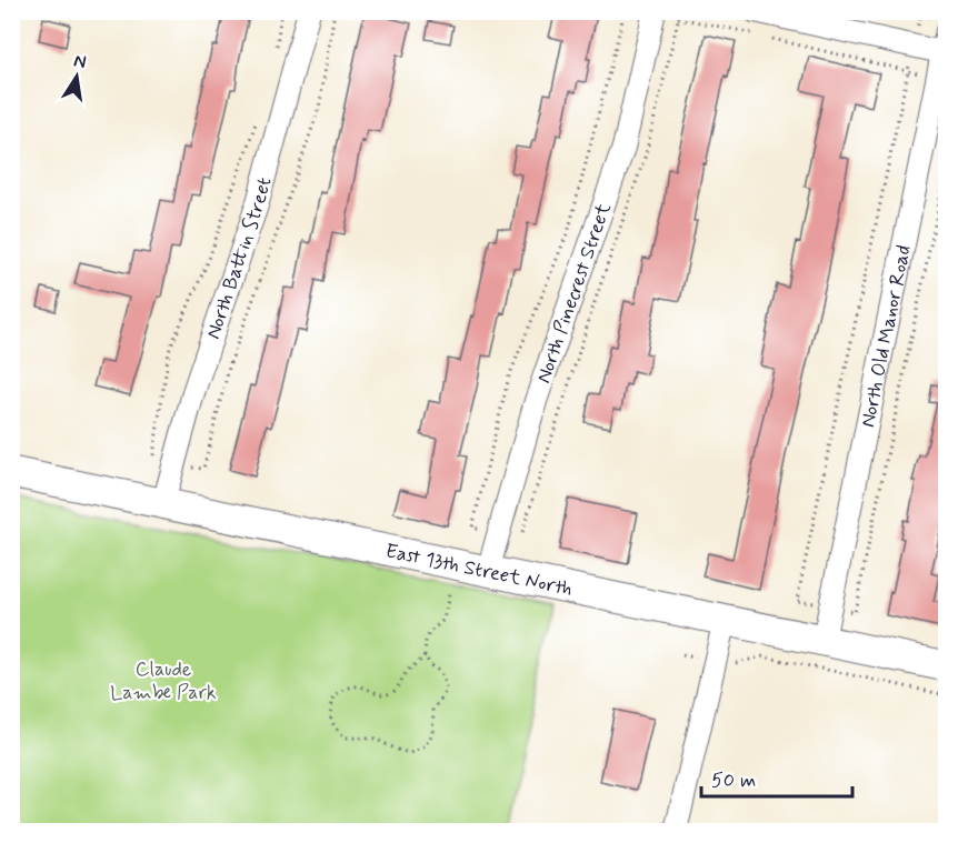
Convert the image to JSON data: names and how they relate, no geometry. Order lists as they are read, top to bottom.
{
  "streets": {
    "main road": ["East 13th Street North"],
    "street": ["North Battin Street", "North Pinecrest Street", "North Old Manor Road"]
  },
  "crossings": [
    ["North Battin Street", "East 13th Street North"],
    ["North Pinecrest Street", "East 13th Street North"],
    ["North Old Manor Road", "East 13th Street North"]
  ],
  "parks": ["Claude Lambe Park"],
  "scale_bar": "50 m",
  "north": "top"
}
